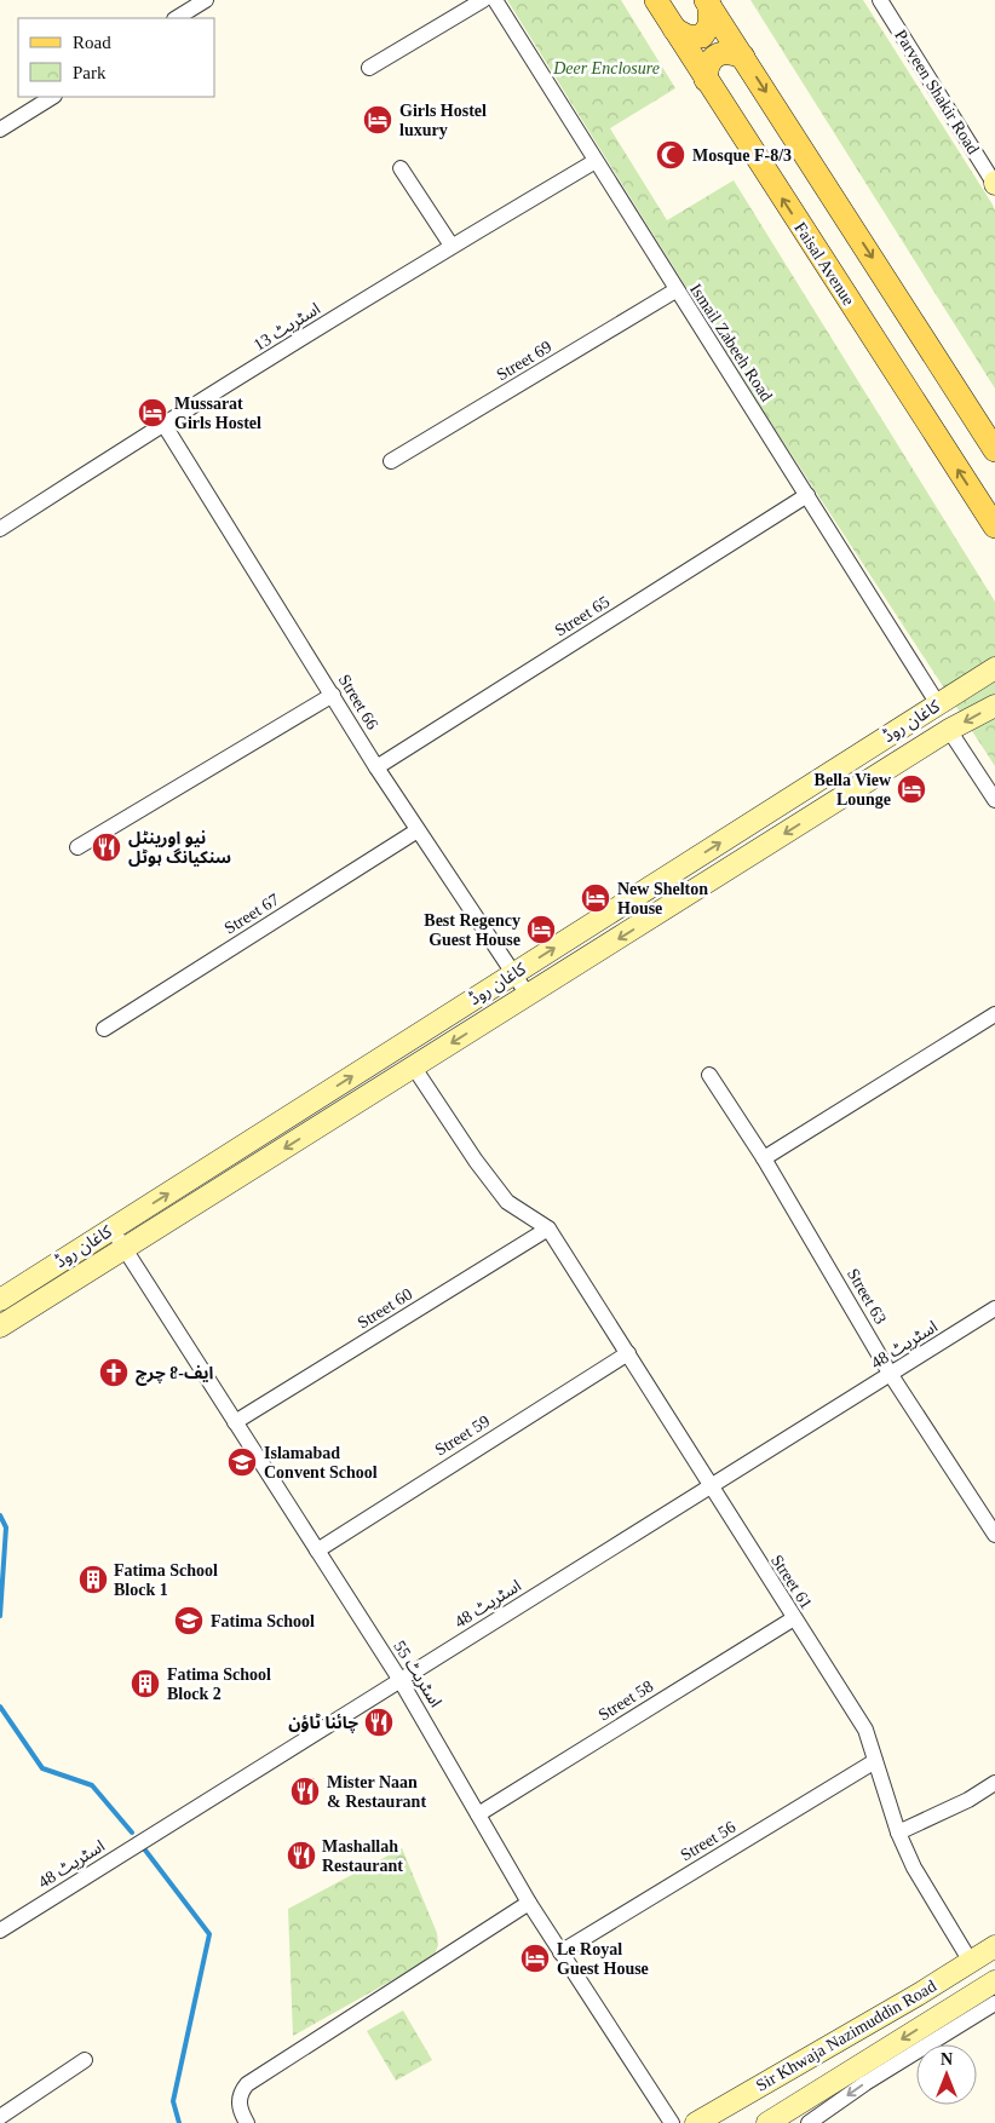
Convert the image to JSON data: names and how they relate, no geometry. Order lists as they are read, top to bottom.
{
  "streets": {
    "main road": ["Faisal Avenue"],
    "street": [
      "Parveen Shakir Road",
      "اسٹریٹ 13",
      "Ismail Zabeeh Road",
      "Street 69",
      "Street 65",
      "Street 66",
      "کاغان روڈ",
      "Street 67",
      "Street 63",
      "Street 60",
      "اسٹریٹ 48",
      "Street 59",
      "Street 61",
      "اسٹریٹ 55",
      "Street 58",
      "Street 56",
      "Sir Khwaja Nazimuddin Road"
    ]
  },
  "crossings": [
    ["اسٹریٹ 13", "Ismail Zabeeh Road"],
    ["اسٹریٹ 13", "Street 66"],
    ["Ismail Zabeeh Road", "Street 69"],
    ["Ismail Zabeeh Road", "Street 65"],
    ["Ismail Zabeeh Road", "کاغان روڈ"],
    ["Street 65", "Street 66"],
    ["Street 66", "کاغان روڈ"],
    ["Street 66", "Street 67"],
    ["کاغان روڈ", "اسٹریٹ 55"],
    ["Street 63", "اسٹریٹ 48"],
    ["Street 60", "Street 61"],
    ["Street 60", "اسٹریٹ 55"],
    ["اسٹریٹ 48", "Street 61"],
    ["اسٹریٹ 48", "اسٹریٹ 55"],
    ["Street 59", "Street 61"],
    ["Street 59", "اسٹریٹ 55"],
    ["Street 61", "Street 58"],
    ["Street 61", "Street 56"],
    ["Street 61", "Sir Khwaja Nazimuddin Road"],
    ["اسٹریٹ 55", "Street 58"],
    ["اسٹریٹ 55", "Street 56"]
  ],
  "parks": ["Deer Enclosure"],
  "places": {
    "hotel": [
      "Girls Hostel luxury",
      "Mussarat Girls Hostel",
      "Bella View Lounge",
      "New Shelton House",
      "Best Regency Guest House",
      "Le Royal Guest House"
    ],
    "mosque": ["Mosque F-8/3"],
    "restaurant": [
      "نیو اورینٹل سنکیانگ ہوٹل",
      "چائنا ٹاؤن",
      "Mister Naan & Restaurant",
      "Mashallah Restaurant"
    ],
    "church": ["ایف-8 چرچ"],
    "school or university": ["Islamabad Convent School", "Fatima School"],
    "building": ["Fatima School Block 1", "Fatima School Block 2"]
  },
  "legend": ["Road", "Park"],
  "north": "top"
}
